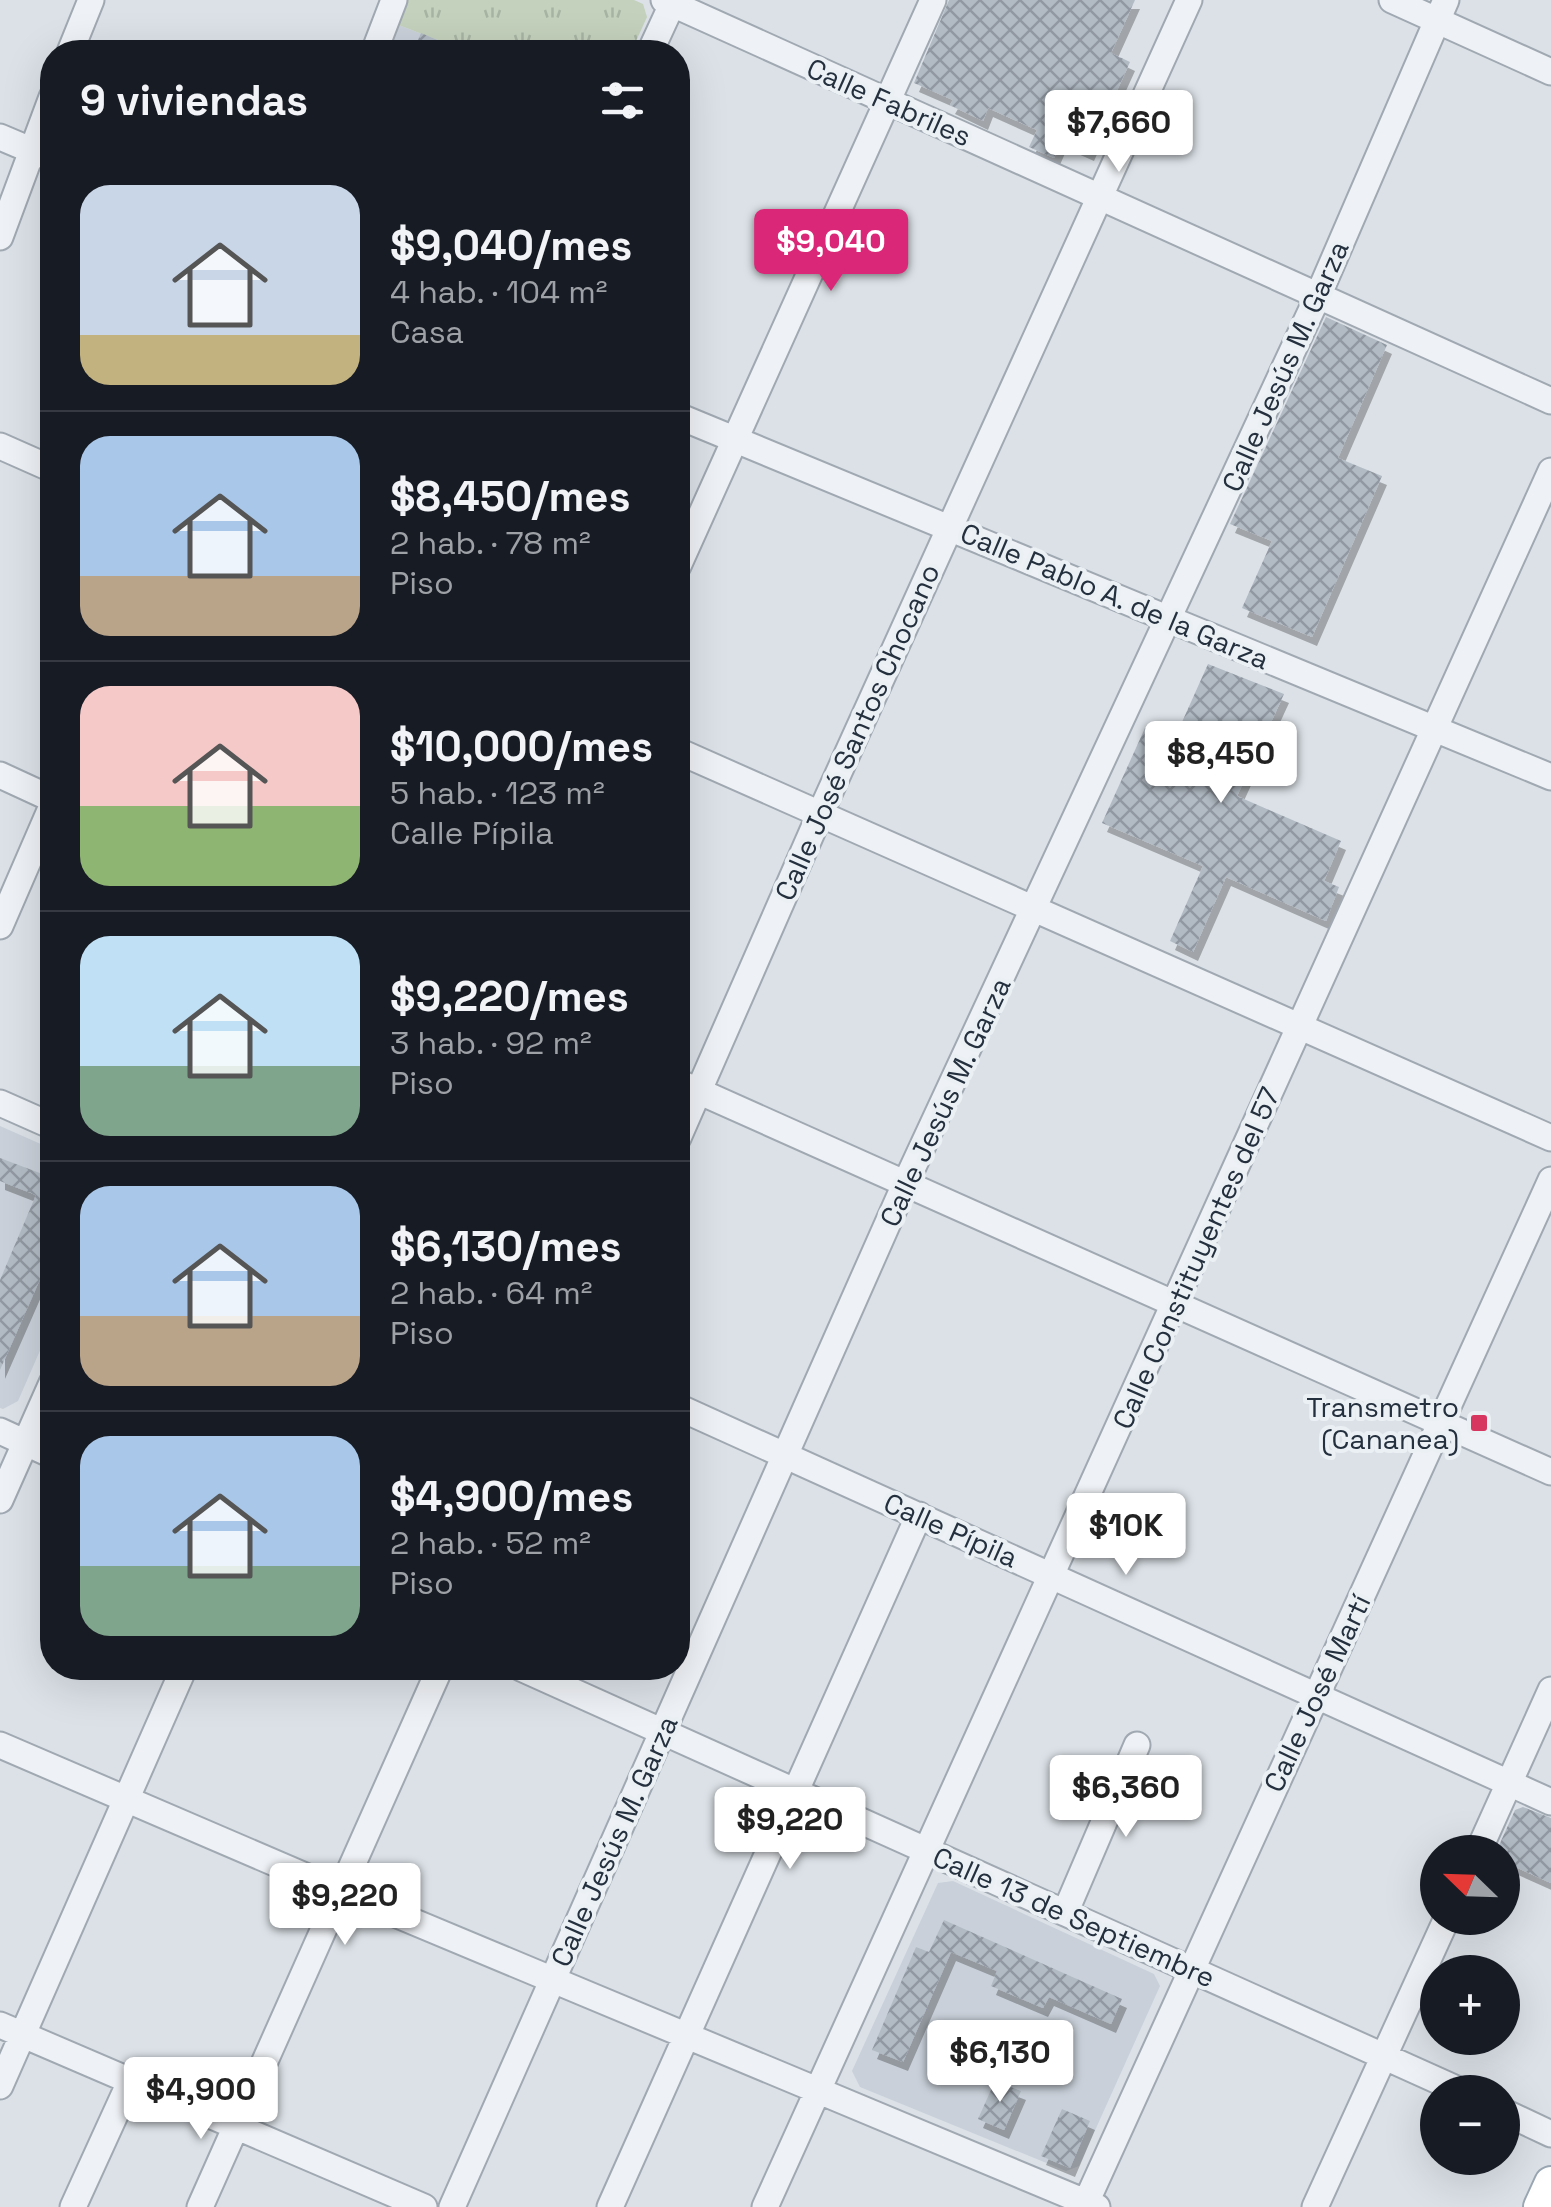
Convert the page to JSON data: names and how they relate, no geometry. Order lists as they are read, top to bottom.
{
  "streets": {
    "street": [
      "Calle Fabriles",
      "Calle Jesús M. Garza",
      "Calle Pablo A. de la Garza",
      "Calle José Santos Chocano",
      "Calle Constituyentes del 57",
      "Calle Pípila",
      "Calle José Martí",
      "Calle 13 de Septiembre"
    ]
  },
  "crossings": [
    ["Calle Fabriles", "Calle Jesús M. Garza"],
    ["Calle Fabriles", "Calle José Santos Chocano"],
    ["Calle Jesús M. Garza", "Calle Pablo A. de la Garza"],
    ["Calle Jesús M. Garza", "Calle Pípila"],
    ["Calle Jesús M. Garza", "Calle 13 de Septiembre"],
    ["Calle Pablo A. de la Garza", "Calle José Santos Chocano"],
    ["Calle Pablo A. de la Garza", "Calle Constituyentes del 57"],
    ["Calle Constituyentes del 57", "Calle Pípila"],
    ["Calle Constituyentes del 57", "Calle 13 de Septiembre"],
    ["Calle Pípila", "Calle José Martí"],
    ["Calle José Martí", "Calle 13 de Septiembre"]
  ],
  "places": {
    "transit": ["Transmetro (Cananea)"]
  },
  "north": "top left",
  "page": {
    "heading": "9 viviendas",
    "price": [
      "$7,660",
      "$9,040",
      "$8,450",
      "$10K",
      "$6,360",
      "$9,220",
      "$9,220",
      "$6,130",
      "$4,900"
    ],
    "list": [
      {
        "name": "$9,040/mes",
        "note": "4 hab. · 104 m² · Casa"
      },
      {
        "name": "$8,450/mes",
        "note": "2 hab. · 78 m² · Piso"
      },
      {
        "name": "$10,000/mes",
        "note": "5 hab. · 123 m² · Calle Pípila"
      },
      {
        "name": "$9,220/mes",
        "note": "3 hab. · 92 m² · Piso"
      },
      {
        "name": "$6,130/mes",
        "note": "2 hab. · 64 m² · Piso"
      },
      {
        "name": "$4,900/mes",
        "note": "2 hab. · 52 m² · Piso"
      }
    ],
    "map_buttons": ["+", "−"]
  }
}
